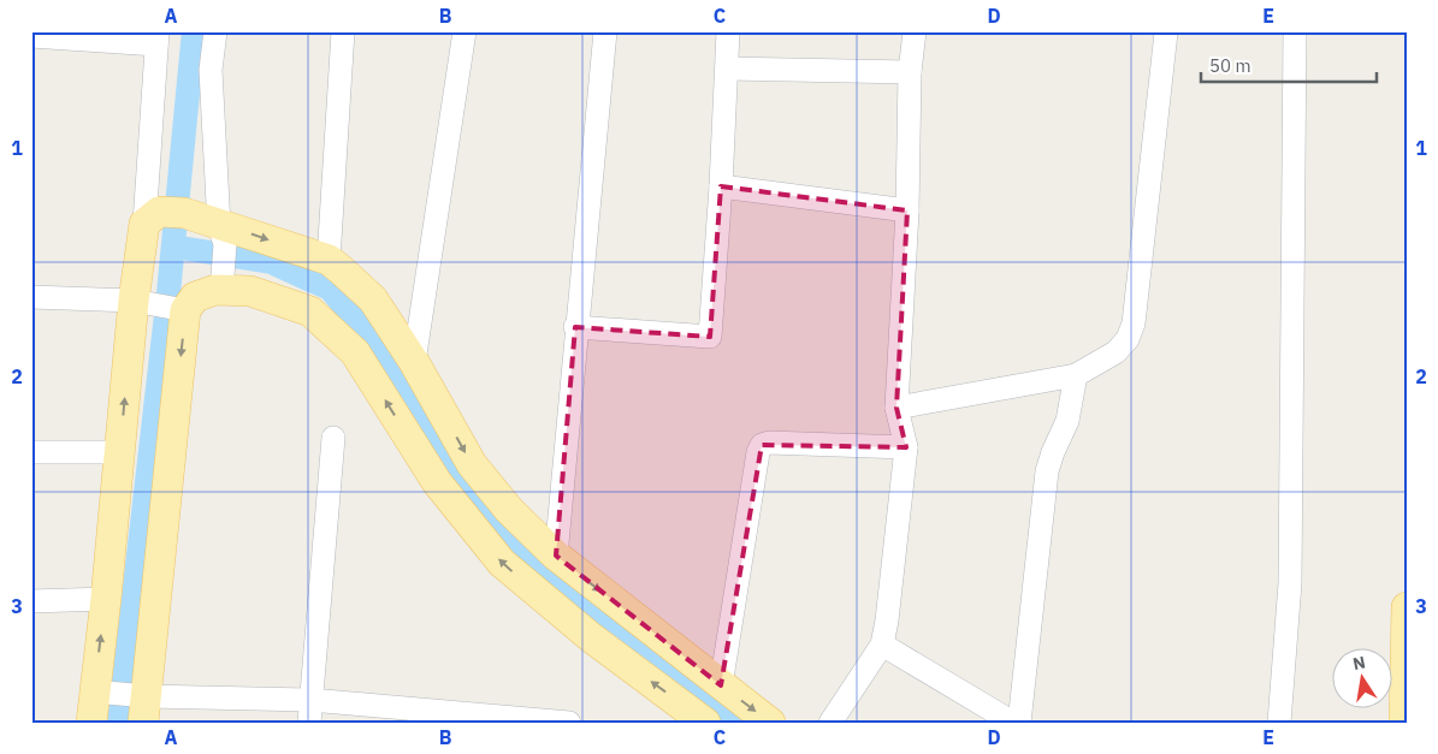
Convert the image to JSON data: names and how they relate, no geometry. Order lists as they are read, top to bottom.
{
  "scale_bar": "50 m",
  "north": "top",
  "grid": {
    "columns": [
      "A",
      "B",
      "C",
      "D",
      "E"
    ],
    "rows": ["1", "2", "3"]
  }
}
